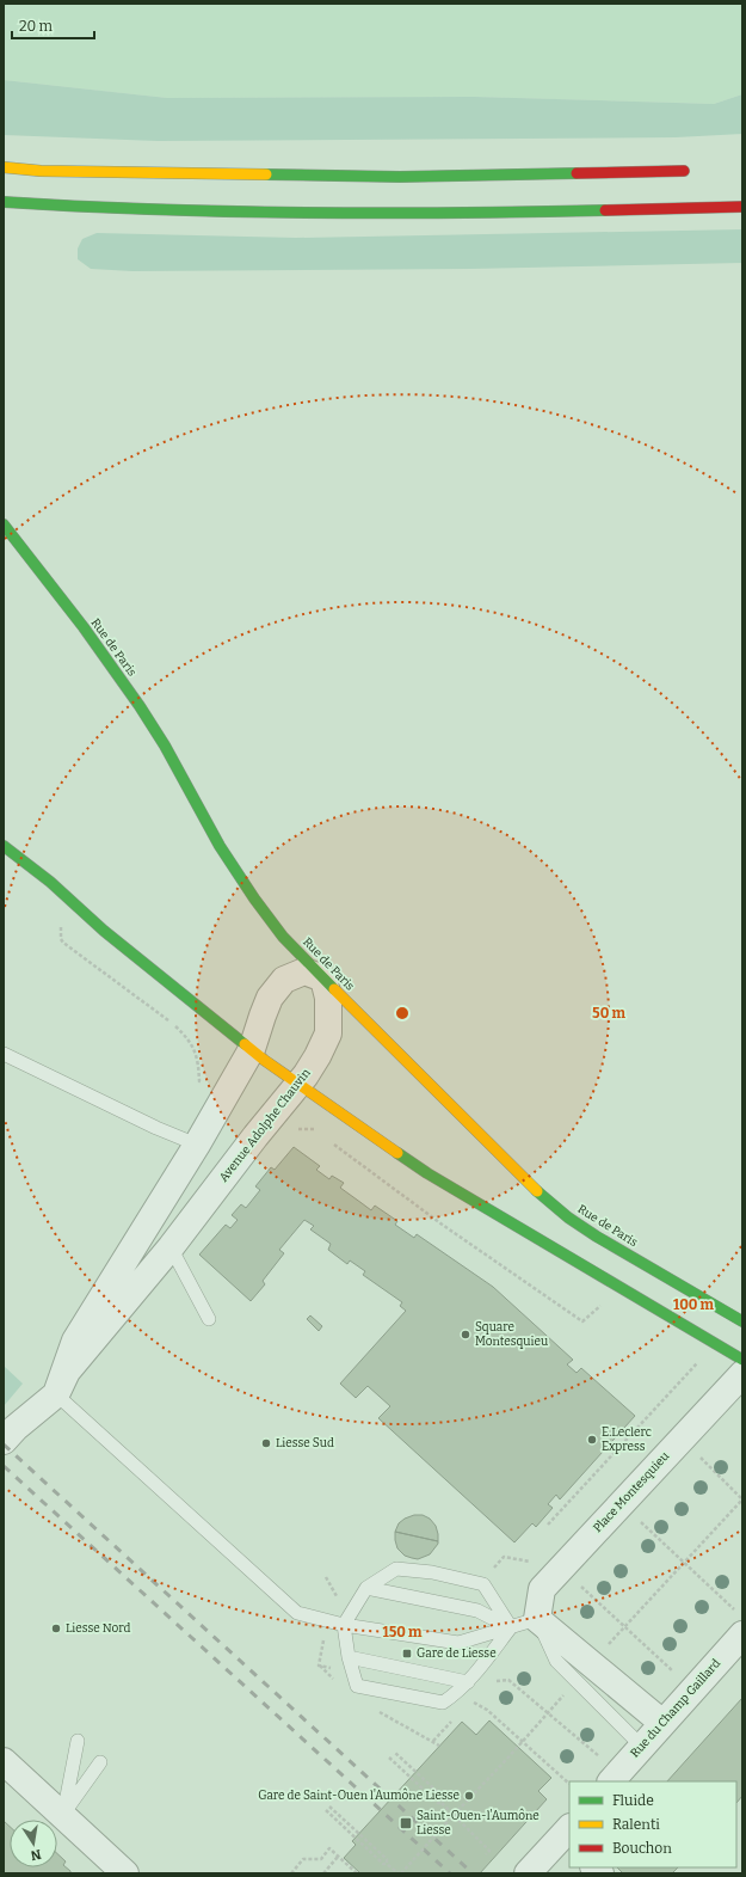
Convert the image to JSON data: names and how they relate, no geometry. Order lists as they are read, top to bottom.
{
  "streets": {
    "main road": ["Rue de Paris"],
    "street": ["Avenue Adolphe Chauvin", "Place Montesquieu", "Rue du Champ Gaillard"]
  },
  "crossings": [
    ["Rue de Paris", "Avenue Adolphe Chauvin"]
  ],
  "places": {
    "other": [
      "Square Montesquieu",
      "E.Leclerc Express",
      "Liesse Sud",
      "Liesse Nord",
      "Gare de Saint-Ouen l'Aumône Liesse"
    ],
    "transit": ["Gare de Liesse", "Saint-Ouen-l'Aumône Liesse"]
  },
  "legend": ["Fluide", "Ralenti", "Bouchon"],
  "scale_bar": "20 m",
  "north": "bottom",
  "rings": ["50 m", "100 m", "150 m"]
}
